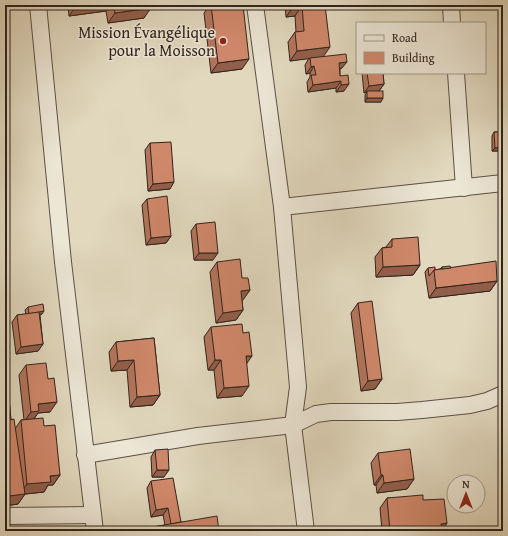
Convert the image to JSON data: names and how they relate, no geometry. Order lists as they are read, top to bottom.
{
  "places": ["Mission Évangélique pour la Moisson"],
  "legend": ["Road", "Building"],
  "north": "top"
}
